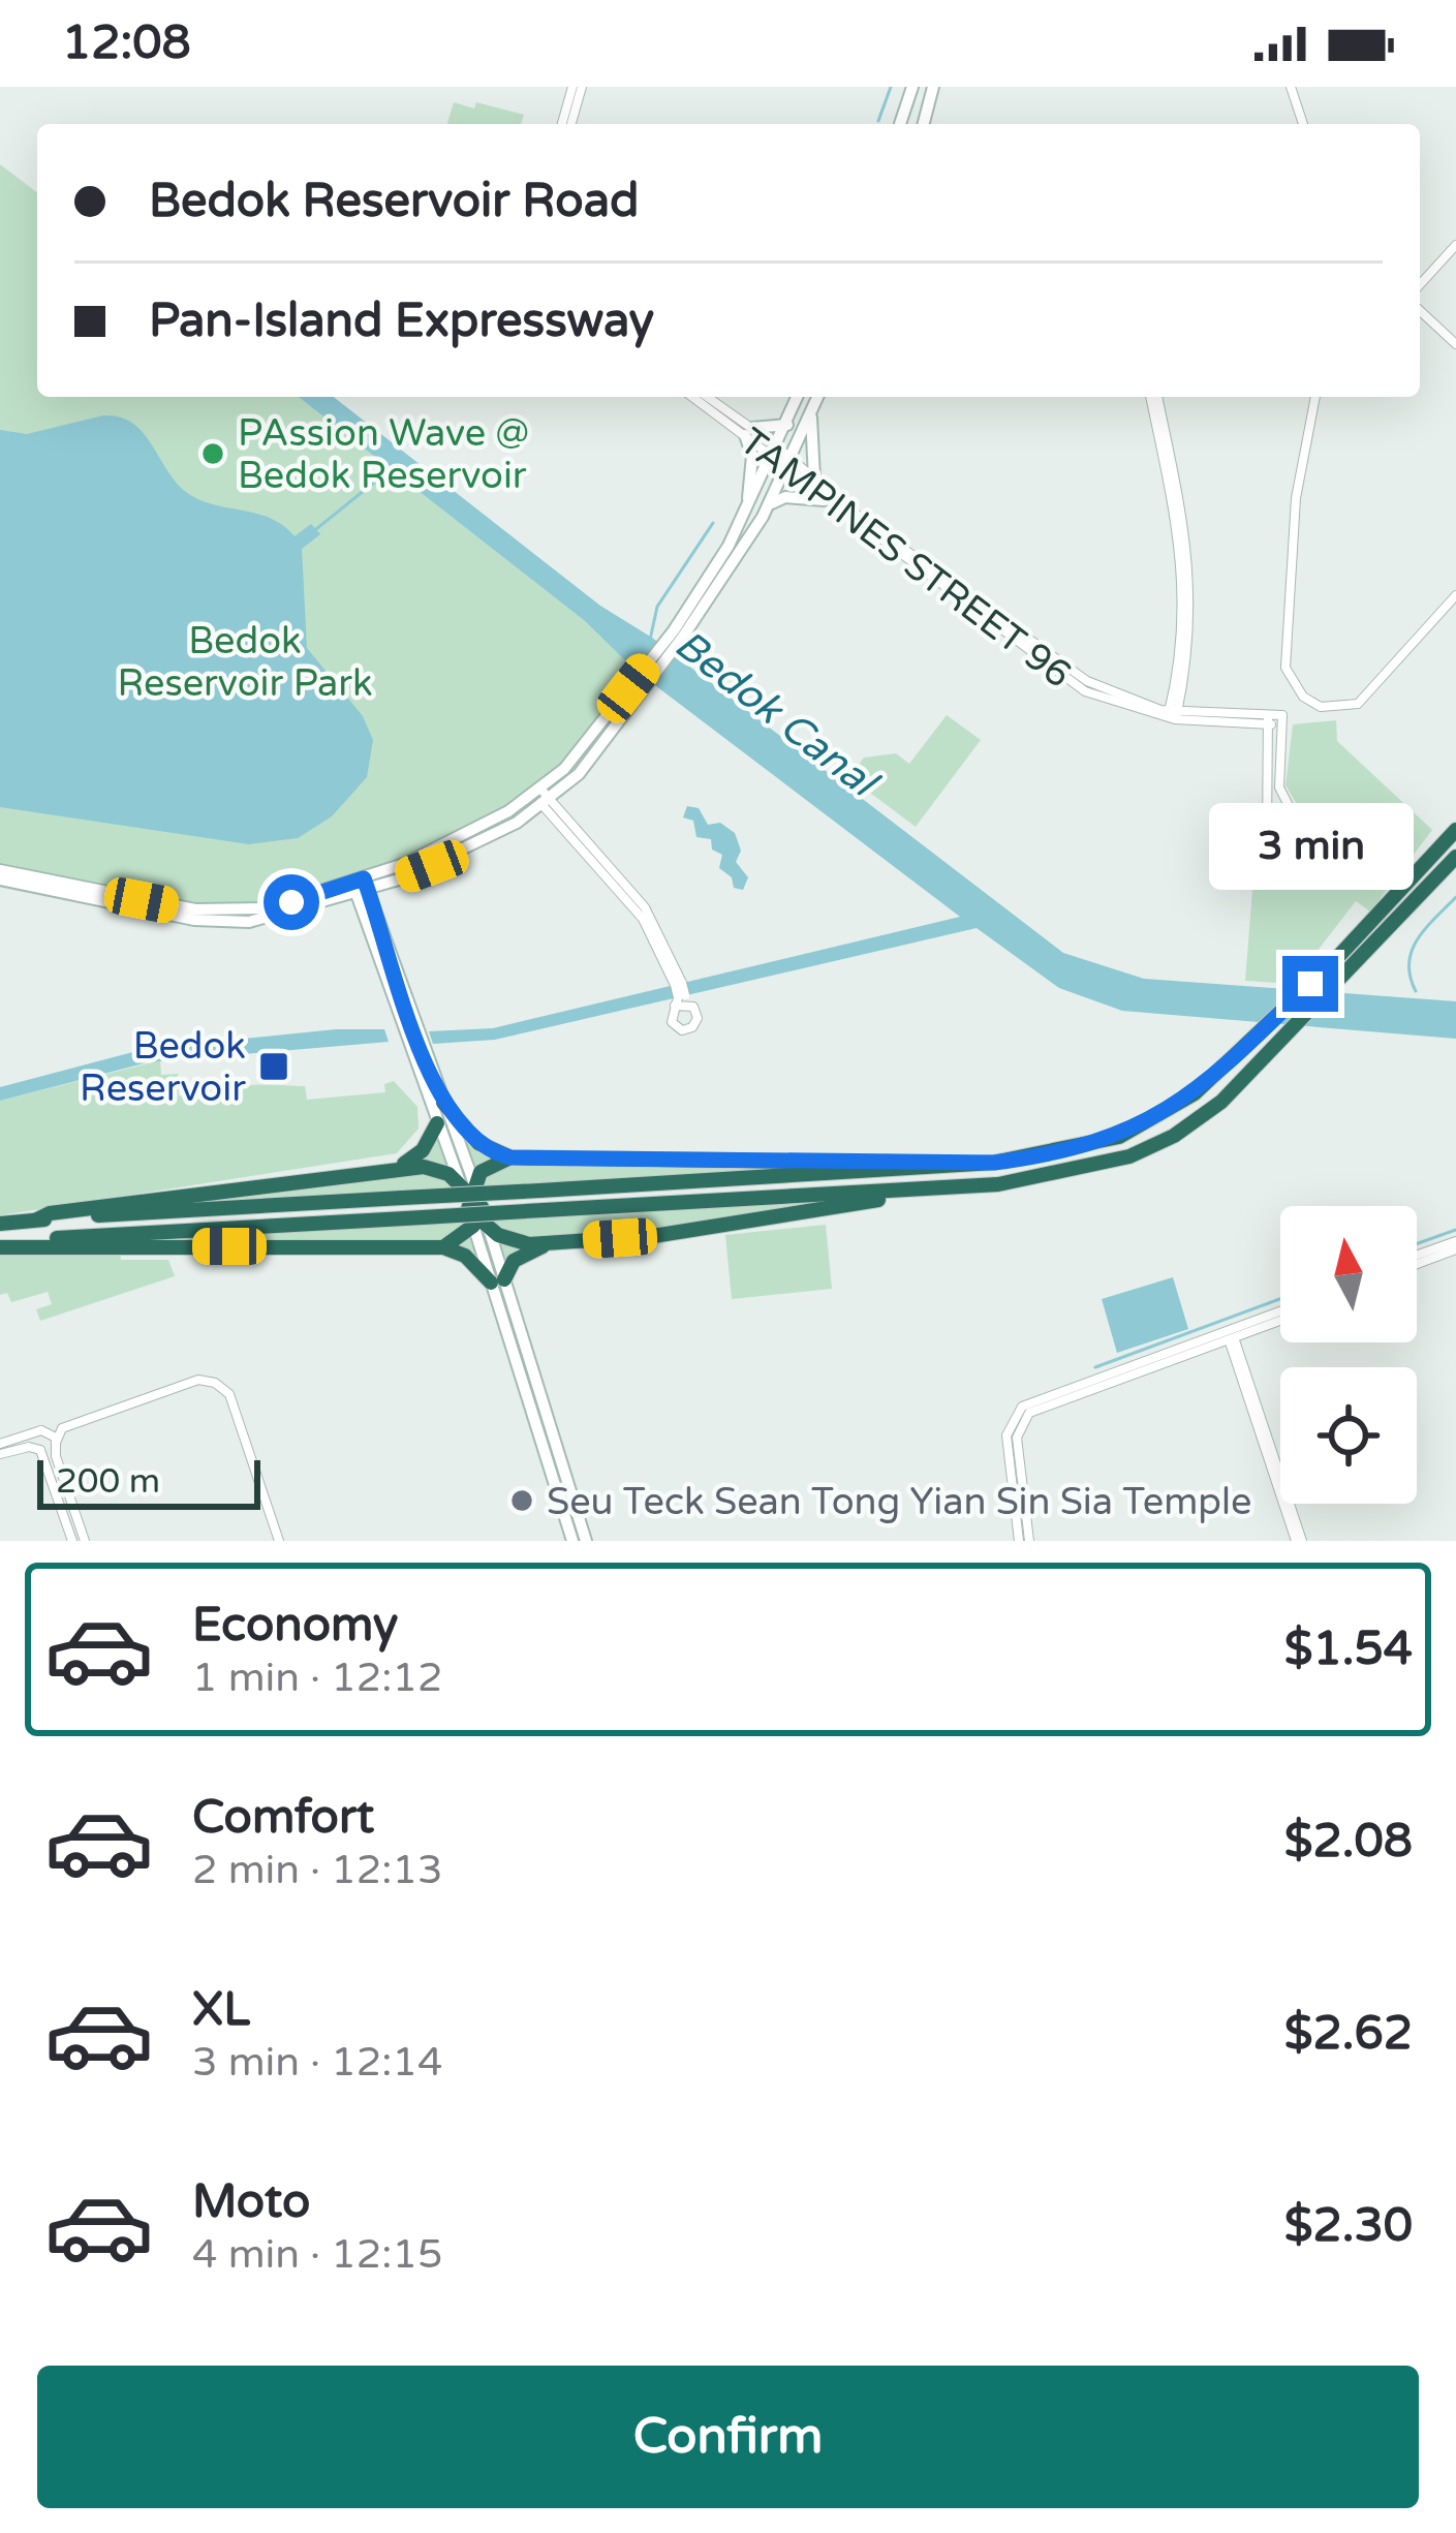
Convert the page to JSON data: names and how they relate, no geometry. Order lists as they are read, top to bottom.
{
  "streets": {
    "street": ["TAMPINES STREET 96"]
  },
  "water": ["Bedok Canal"],
  "parks": ["Bedok Reservoir Park"],
  "places": {
    "other": ["PAssion Wave @ Bedok Reservoir", "Seu Teck Sean Tong Yian Sin Sia Temple"],
    "transit": ["Bedok Reservoir"]
  },
  "scale_bar": "200 m",
  "north": "top",
  "page": {
    "status": "12:08",
    "banner": ["Bedok Reservoir Road", "Pan-Island Expressway"],
    "bubble": "3 min",
    "scale": "200 m",
    "list": [
      {
        "name": "Economy",
        "note": "1 min · 12:12",
        "value": "$1.54"
      },
      {
        "name": "Comfort",
        "note": "2 min · 12:13",
        "value": "$2.08"
      },
      {
        "name": "XL",
        "note": "3 min · 12:14",
        "value": "$2.62"
      },
      {
        "name": "Moto",
        "note": "4 min · 12:15",
        "value": "$2.30"
      }
    ],
    "buttons": "Confirm"
  }
}
